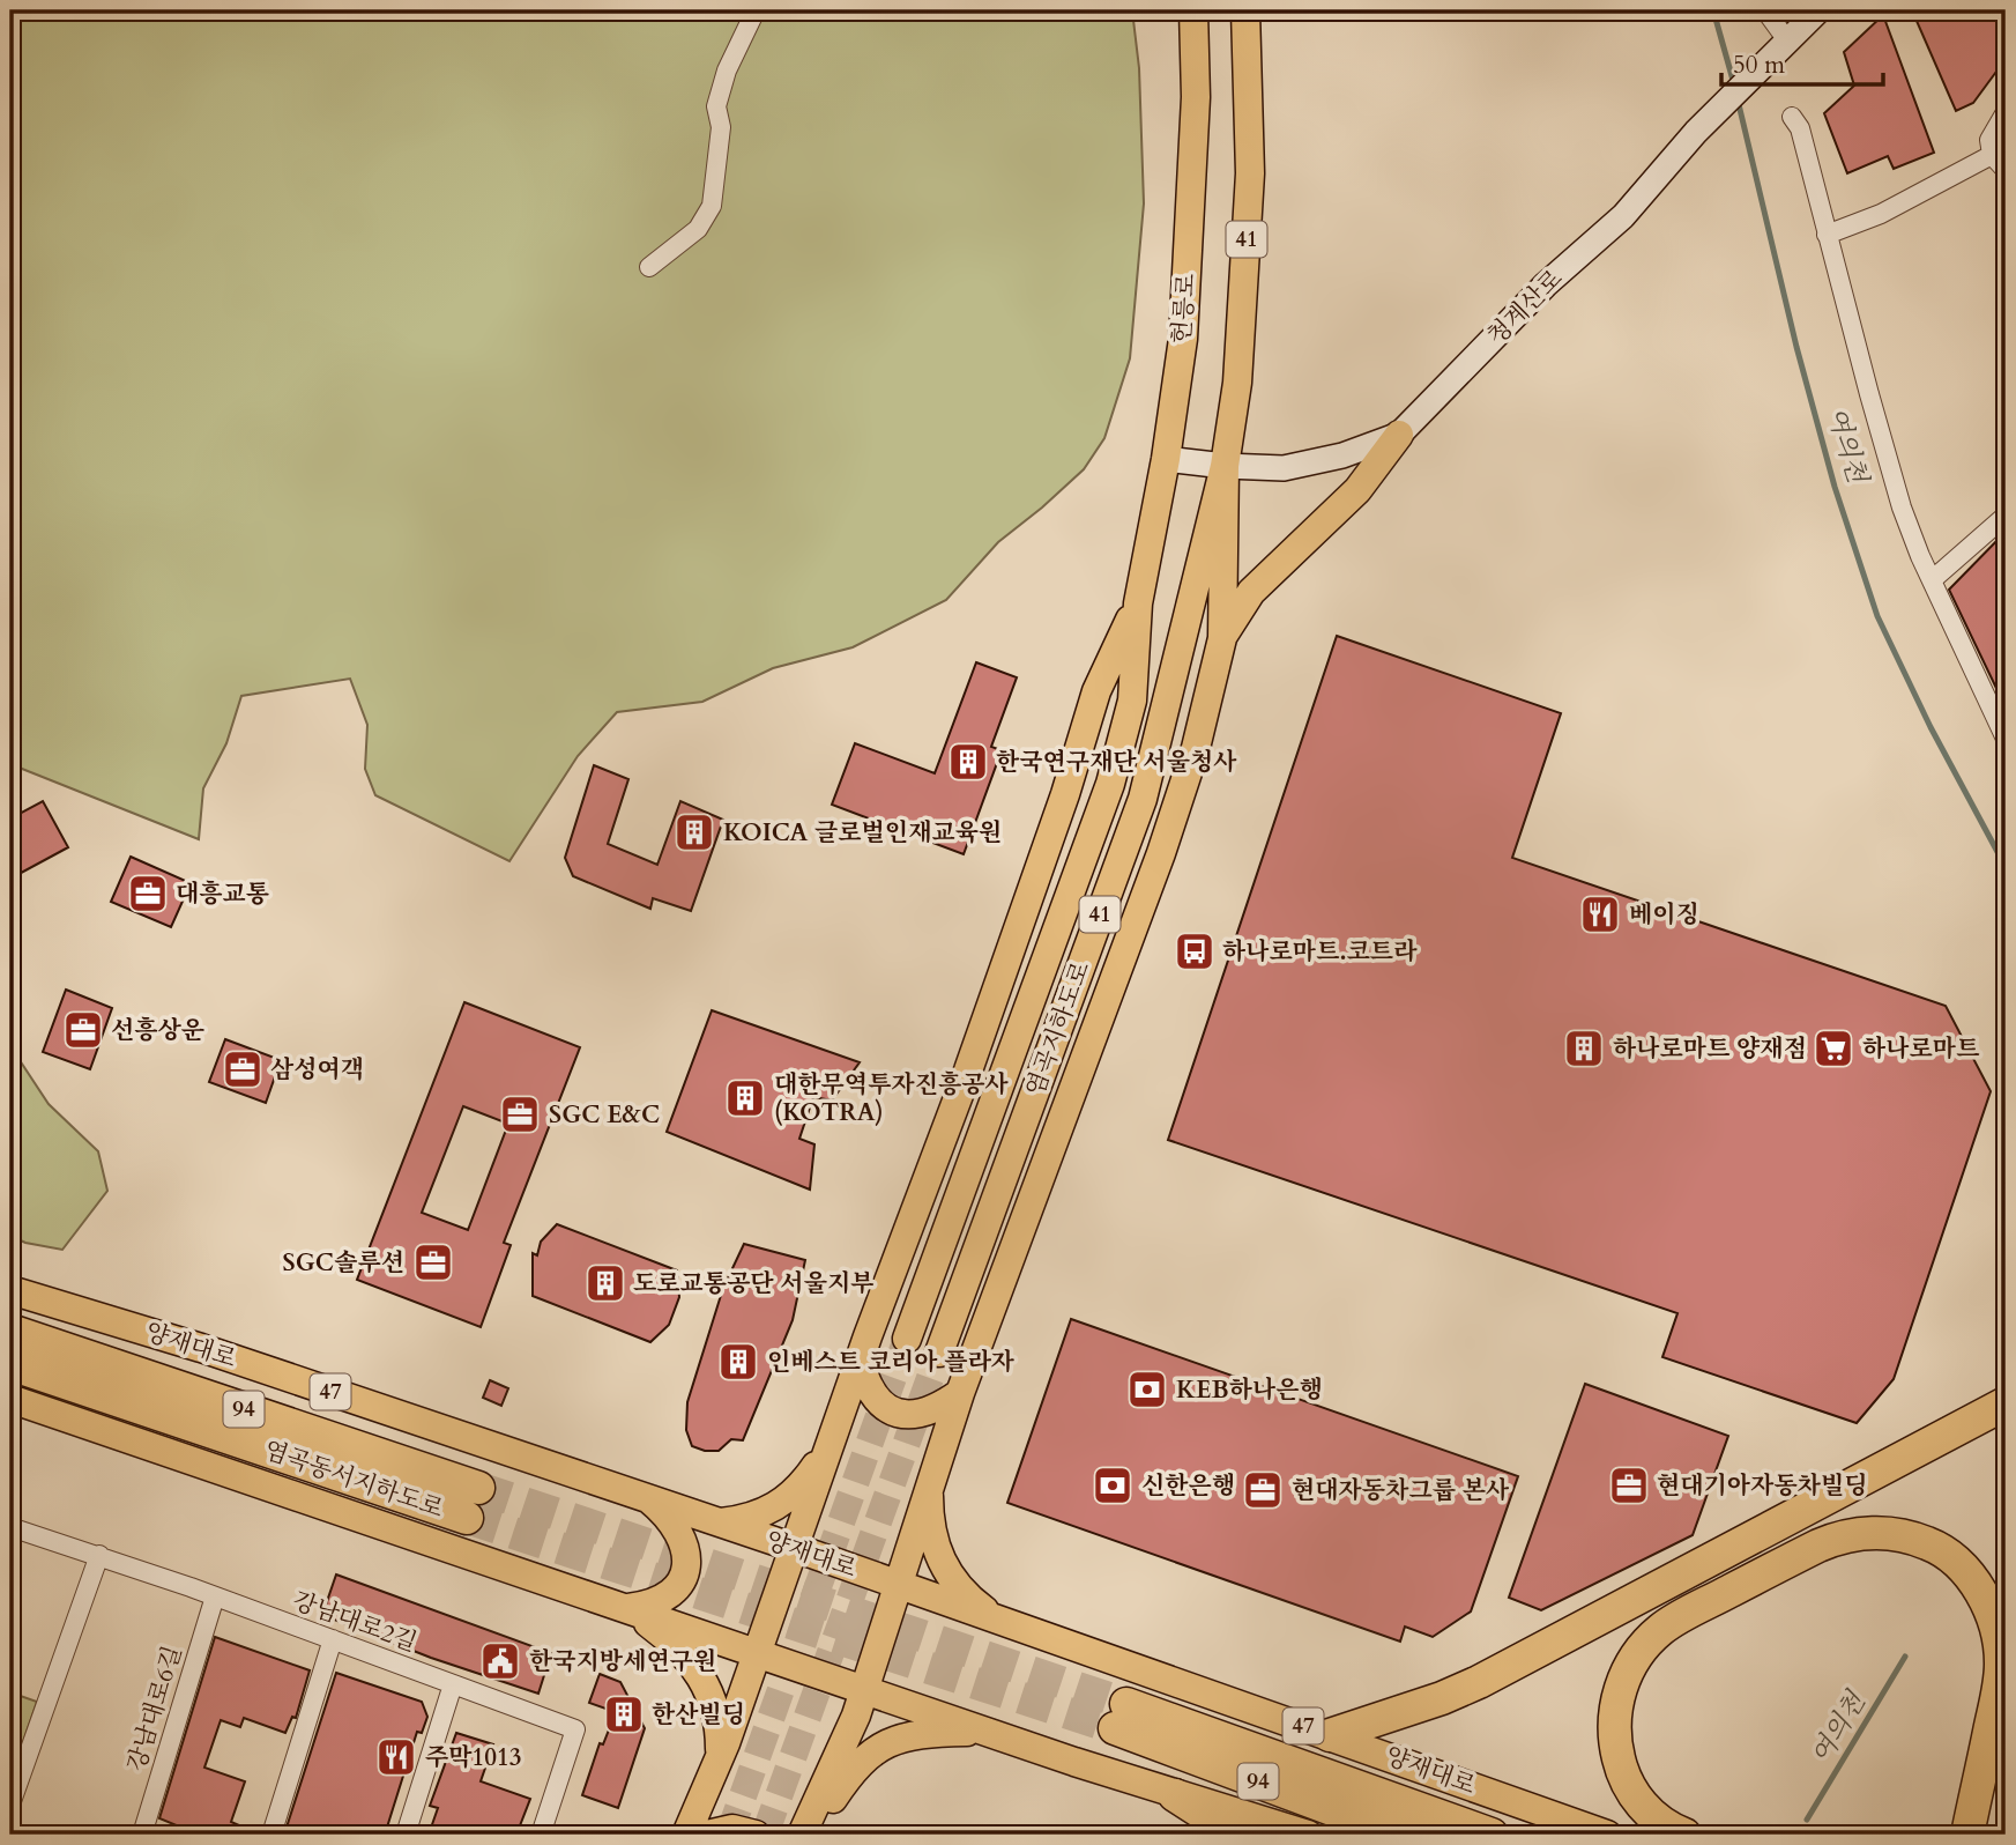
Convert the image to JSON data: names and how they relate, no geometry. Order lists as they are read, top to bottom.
{
  "streets": {
    "highway": ["양재대로", "94", "염곡동서지하도로"],
    "main road": [
      "41",
      "청계산로",
      "헌릉로",
      "염곡지하도로",
      "47"
    ],
    "street": ["강남대로2길", "강남대로6길"]
  },
  "crossings": [
    ["41", "청계산로"],
    ["41", "염곡지하도로"],
    ["청계산로", "헌릉로"],
    ["청계산로", "염곡지하도로"],
    ["헌릉로", "염곡지하도로"],
    ["강남대로2길", "강남대로6길"]
  ],
  "water": ["여의천"],
  "places": {
    "building": [
      "한국연구재단 서울청사",
      "KOICA 글로벌인재교육원",
      "하나로마트 양재점",
      "대한무역투자진흥공사 (KOTRA)",
      "도로교통공단 서울지부",
      "인베스트 코리아 플라자",
      "한산빌딩"
    ],
    "office": [
      "대흥교통",
      "선흥상운",
      "삼성여객",
      "SGC E&C",
      "SGC솔루션",
      "현대기아자동차빌딩",
      "현대자동차그룹 본사"
    ],
    "restaurant": ["베이징", "주막1013"],
    "bus stop": ["하나로마트.코트라"],
    "supermarket": ["하나로마트"],
    "bank": ["KEB하나은행", "신한은행"],
    "public building": ["한국지방세연구원"]
  },
  "scale_bar": "50 m"
}
